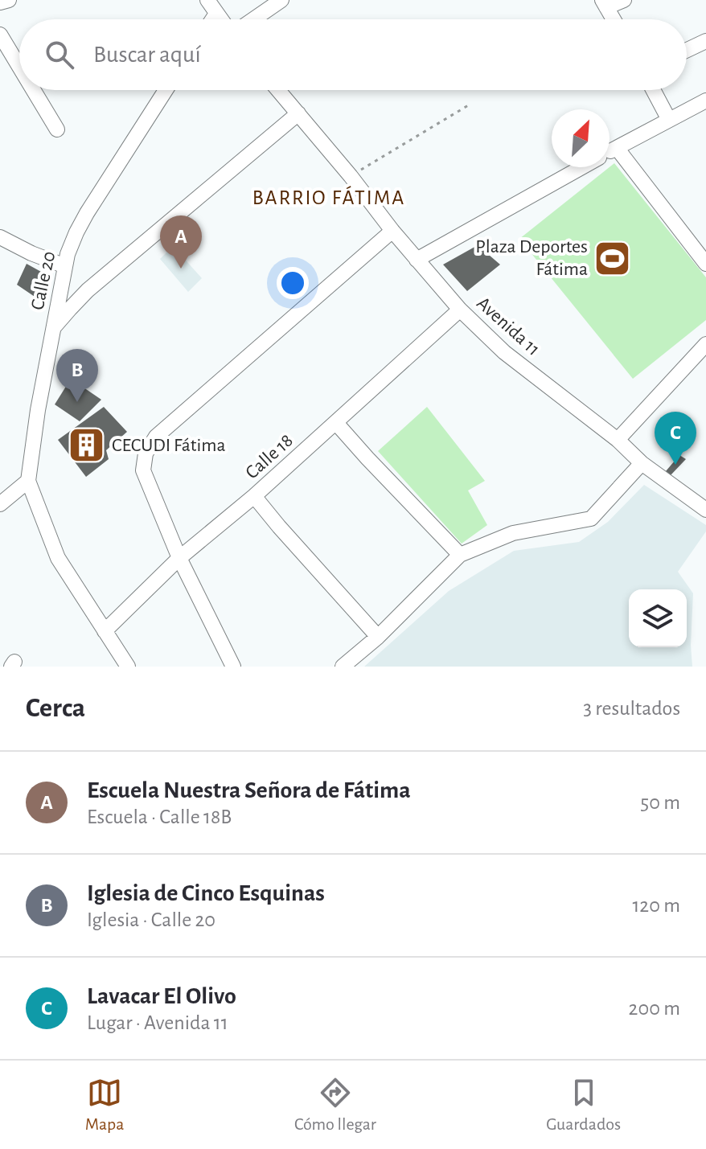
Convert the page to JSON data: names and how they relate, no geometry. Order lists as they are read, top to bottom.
{
  "streets": {
    "street": ["Calle 20", "Avenida 11", "Calle 18"]
  },
  "crossings": [
    ["Avenida 11", "Calle 18"]
  ],
  "districts": ["BARRIO FÁTIMA"],
  "places": {
    "sports": ["Plaza Deportes Fátima"],
    "building": ["CECUDI Fátima"]
  },
  "north": "top right",
  "page": {
    "search": "Buscar aquí",
    "pins": ["A", "B", "C"],
    "heading": ["Cerca", "3 resultados"],
    "list": [
      {
        "mark": "A",
        "name": "Escuela Nuestra Señora de Fátima",
        "note": "Escuela · Calle 18B",
        "value": "50 m"
      },
      {
        "mark": "B",
        "name": "Iglesia de Cinco Esquinas",
        "note": "Iglesia · Calle 20",
        "value": "120 m"
      },
      {
        "mark": "C",
        "name": "Lavacar El Olivo",
        "note": "Lugar · Avenida 11",
        "value": "200 m"
      }
    ],
    "nav": ["Mapa", "Cómo llegar", "Guardados"]
  }
}
